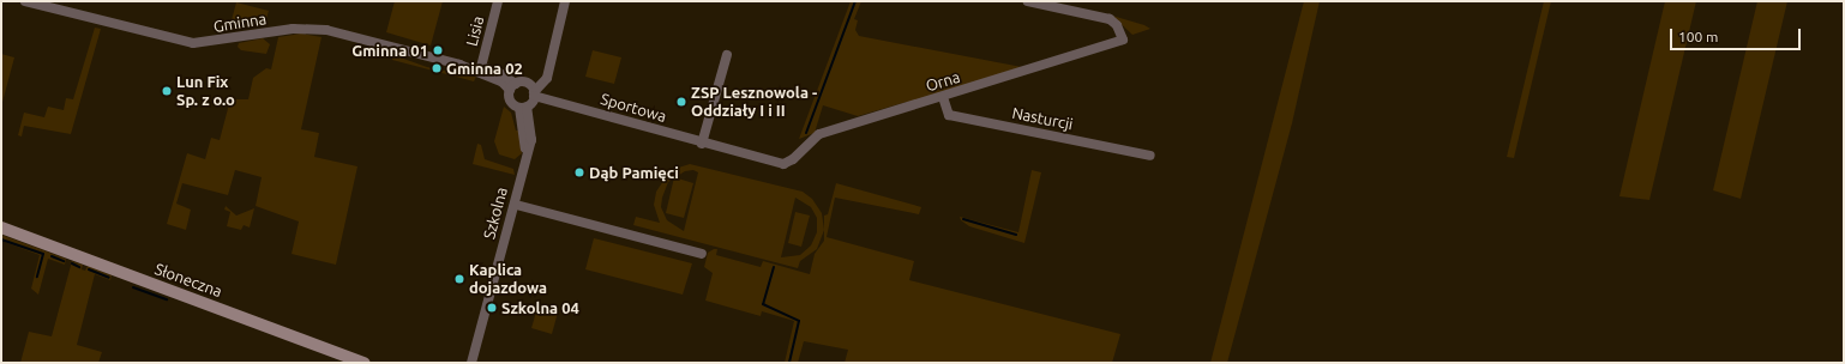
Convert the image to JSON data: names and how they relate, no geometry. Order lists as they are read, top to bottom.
{
  "streets": {
    "main road": ["Słoneczna"],
    "street": [
      "Gminna",
      "Lisia",
      "Orna",
      "Sportowa",
      "Nasturcji",
      "Szkolna"
    ]
  },
  "crossings": [
    ["Gminna", "Lisia"],
    ["Gminna", "Sportowa"],
    ["Gminna", "Szkolna"],
    ["Orna", "Sportowa"],
    ["Orna", "Nasturcji"],
    ["Sportowa", "Szkolna"]
  ],
  "places": [
    "Gminna 01",
    "Gminna 02",
    "Lun Fix Sp. z o.o",
    "ZSP Lesznowola - Oddziały I i II",
    "Dąb Pamięci",
    "Kaplica dojazdowa",
    "Szkolna 04"
  ],
  "scale_bar": "100 m"
}
